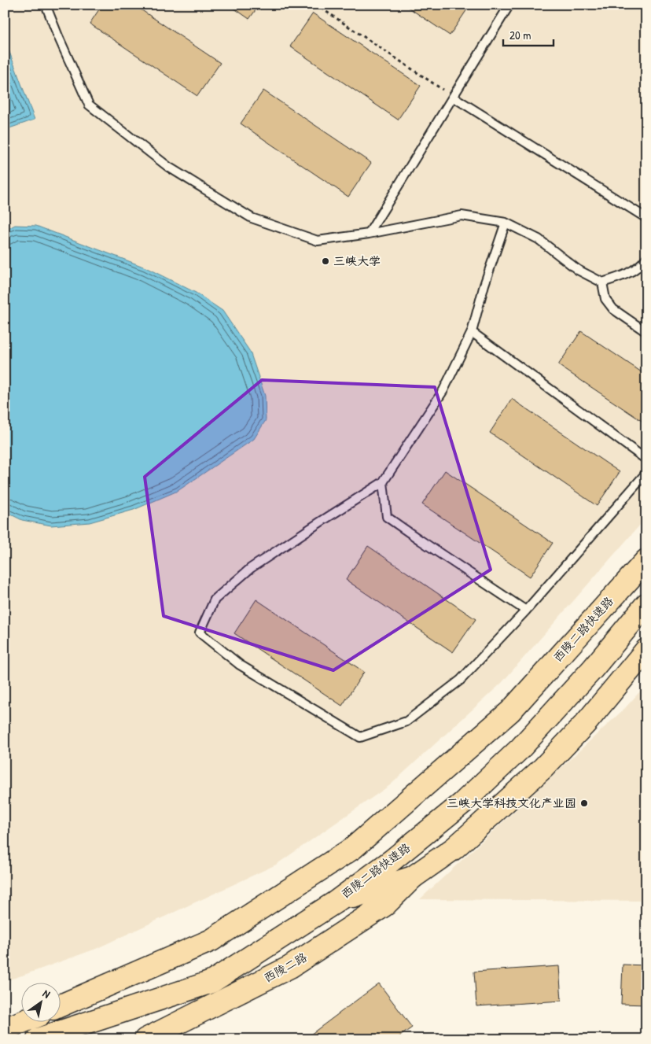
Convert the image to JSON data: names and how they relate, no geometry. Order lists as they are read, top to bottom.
{
  "streets": {
    "main road": ["西陵二路快速路", "西陵二路"]
  },
  "places": ["三峡大学", "三峡大学科技文化产业园"],
  "scale_bar": "20 m",
  "north": "top right"
}
